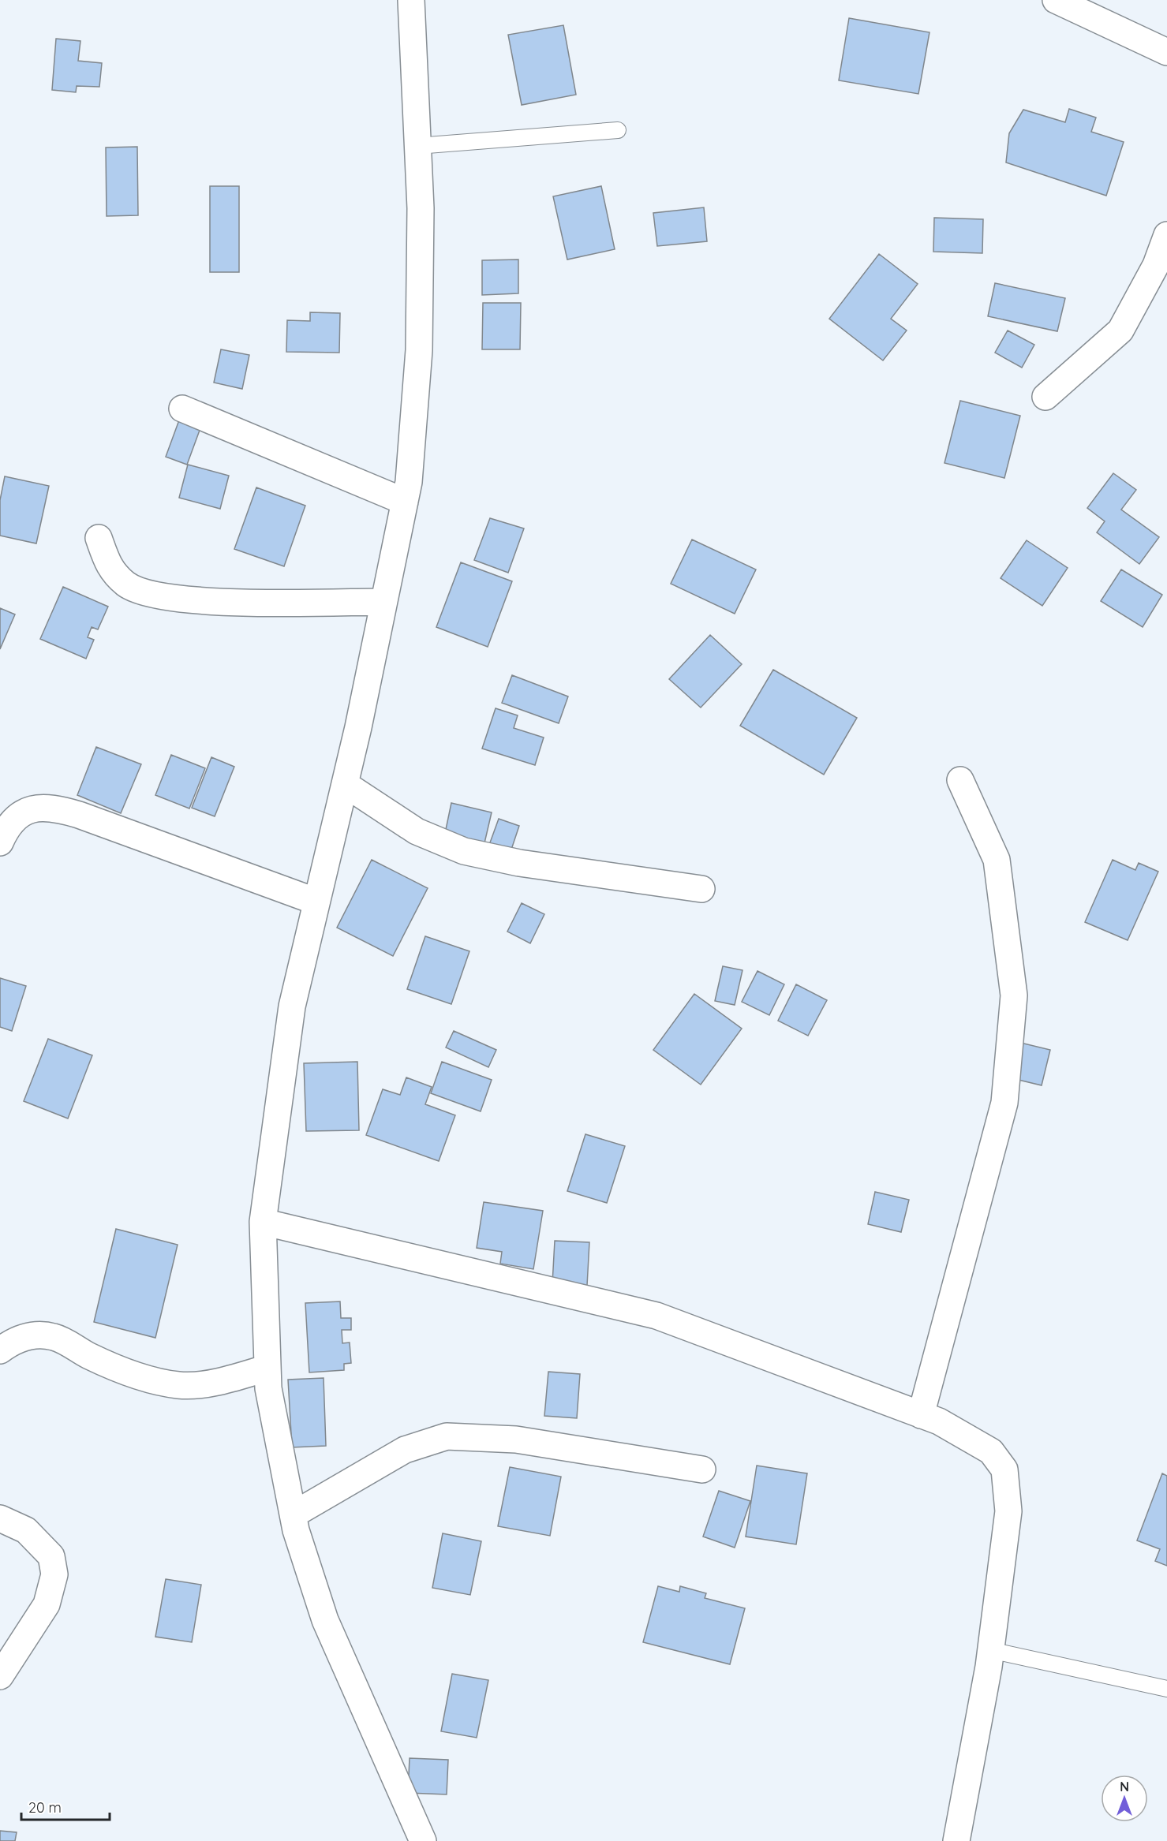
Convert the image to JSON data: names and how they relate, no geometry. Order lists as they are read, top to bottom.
{
  "scale_bar": "20 m",
  "north": "top"
}
